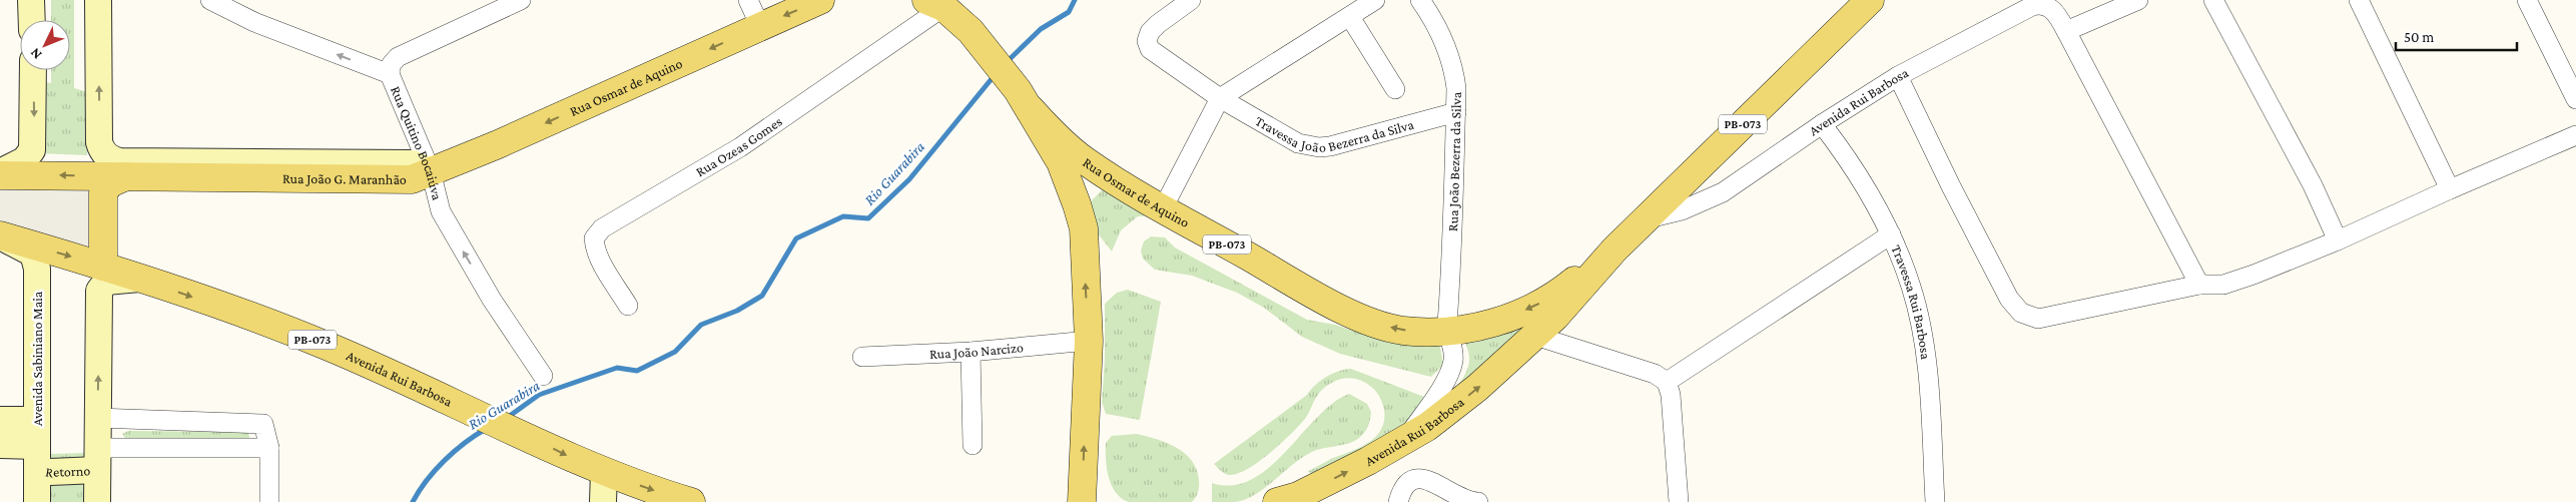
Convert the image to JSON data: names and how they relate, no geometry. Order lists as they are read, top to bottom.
{
  "streets": {
    "main road": [
      "Rua Osmar de Aquino",
      "Avenida Rui Barbosa",
      "PB-073",
      "Rua João G. Maranhão",
      "Avenida Sabiniano Maia",
      "Retorno"
    ],
    "street": [
      "Travessa João Bezerra da Silva",
      "Rua Quitino Bocaiúva",
      "Rua Ozeas Gomes",
      "Rua João Bezerra da Silva",
      "Travessa Rui Barbosa",
      "Rua João Narcizo"
    ]
  },
  "crossings": [
    ["Rua Osmar de Aquino", "PB-073"],
    ["Rua Osmar de Aquino", "Rua Quitino Bocaiúva"],
    ["Rua Osmar de Aquino", "Rua Ozeas Gomes"],
    ["Rua Osmar de Aquino", "Rua João Bezerra da Silva"],
    ["Rua Osmar de Aquino", "Rua João G. Maranhão"],
    ["Rua Osmar de Aquino", "Rua João Narcizo"],
    ["Avenida Rui Barbosa", "PB-073"],
    ["Avenida Rui Barbosa", "Rua João Bezerra da Silva"],
    ["Avenida Rui Barbosa", "Travessa Rui Barbosa"],
    ["Travessa João Bezerra da Silva", "Rua João Bezerra da Silva"],
    ["PB-073", "Rua João Bezerra da Silva"],
    ["PB-073", "Avenida Sabiniano Maia"],
    ["Rua Quitino Bocaiúva", "Rua João G. Maranhão"],
    ["Avenida Sabiniano Maia", "Retorno"]
  ],
  "one_way": ["Rua Quitino Bocaiúva"],
  "water": ["Rio Guarabira"],
  "scale_bar": "50 m",
  "north": "bottom left"
}
